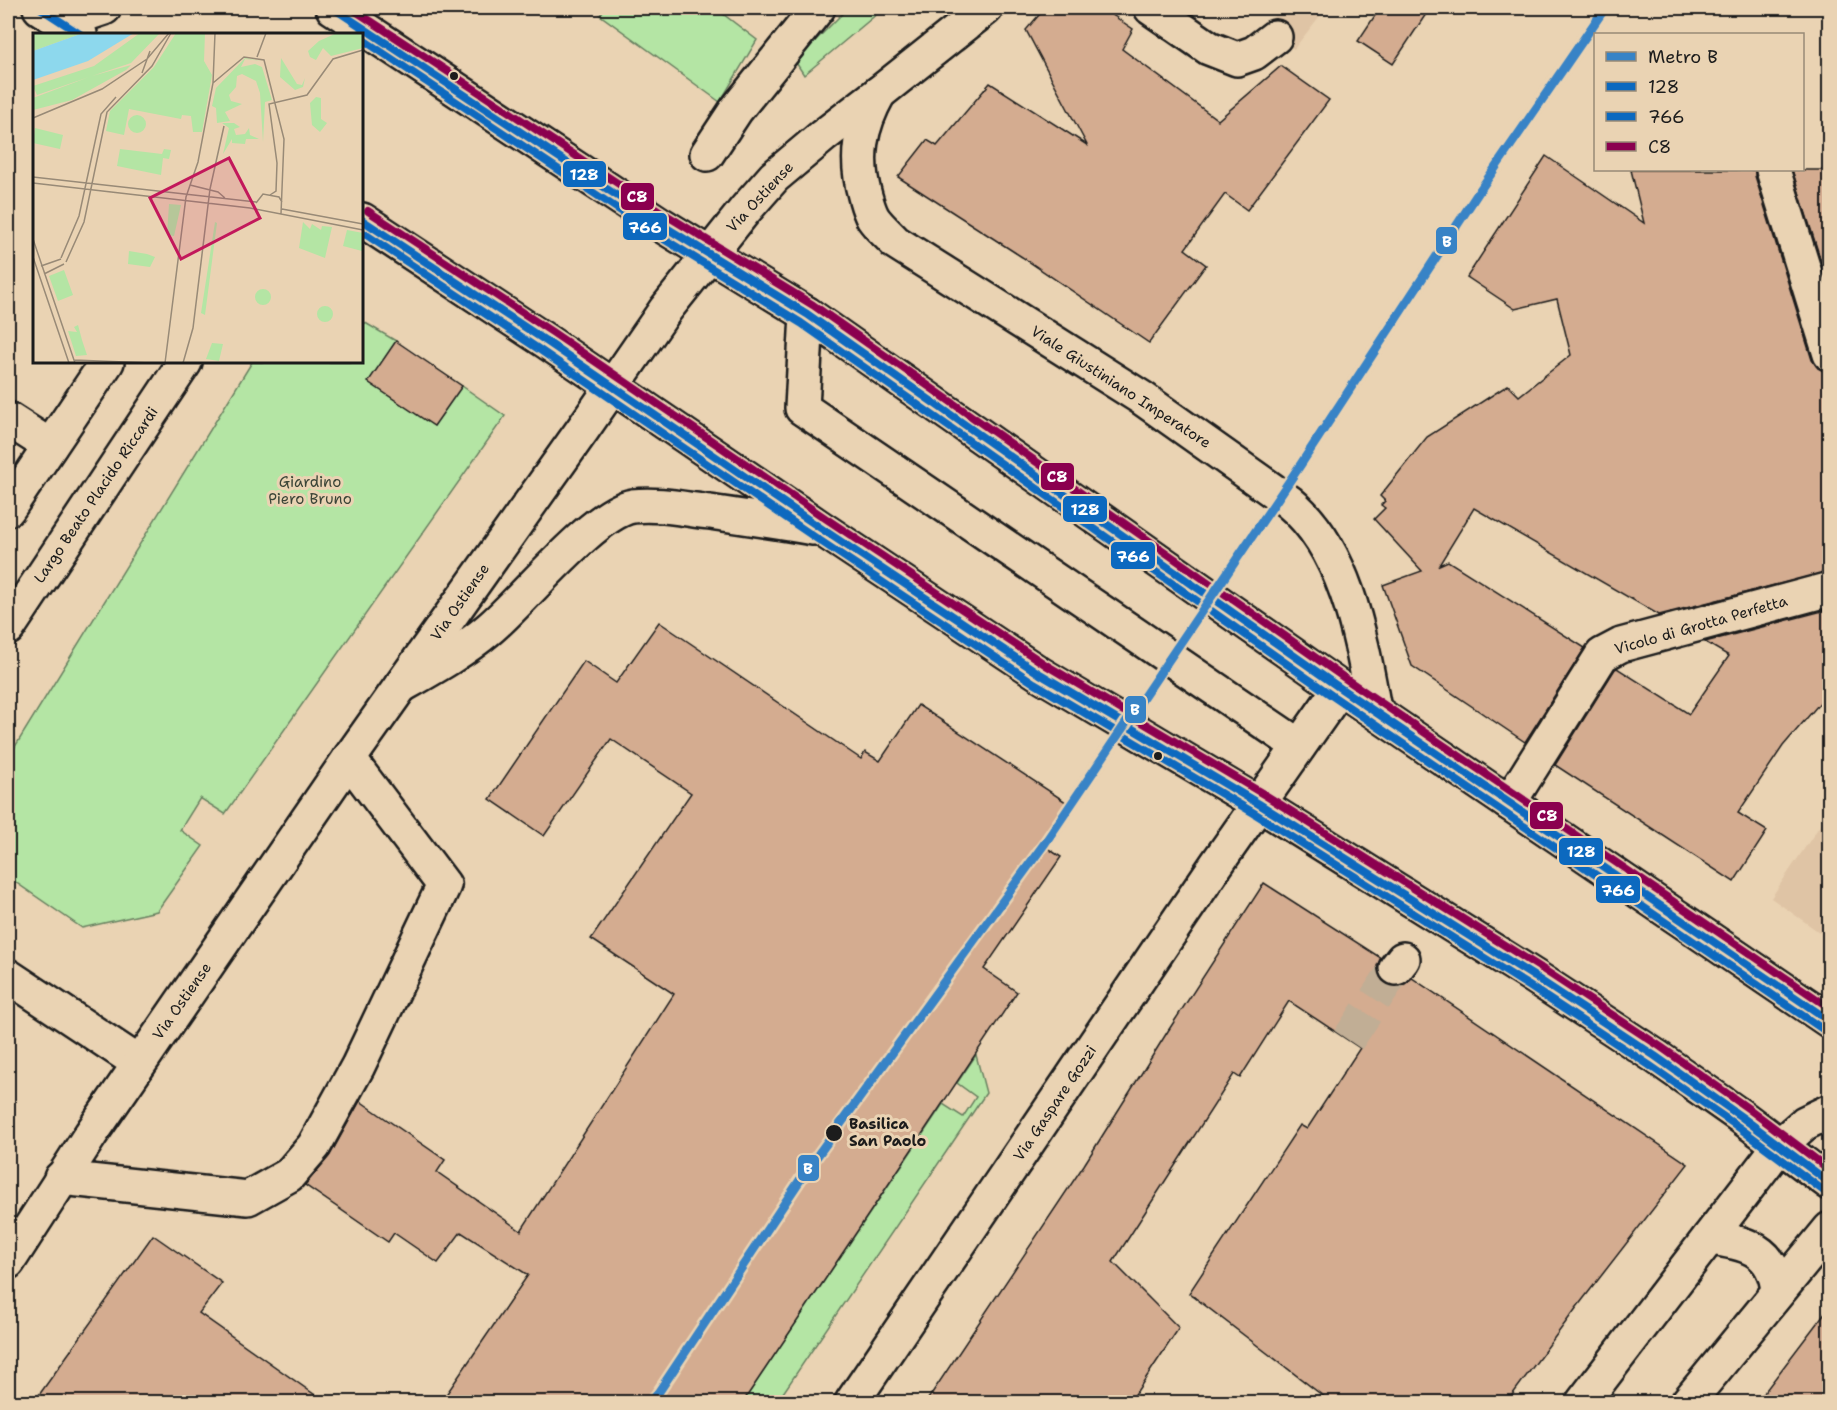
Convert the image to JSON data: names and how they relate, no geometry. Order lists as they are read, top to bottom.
{
  "streets": {
    "street": [
      "Via Ostiense",
      "Viale Giustiniano Imperatore",
      "Largo Beato Placido Riccardi",
      "Vicolo di Grotta Perfetta",
      "Via Gaspare Gozzi"
    ]
  },
  "crossings": [
    ["Via Ostiense", "Viale Giustiniano Imperatore"]
  ],
  "parks": ["Giardino Piero Bruno"],
  "places": ["Basilica San Paolo"],
  "lines": [
    "metro line B",
    "transit line 128",
    "transit line C8",
    "transit line 766"
  ],
  "legend": [
    "Metro B",
    "128",
    "766",
    "C8"
  ]
}
